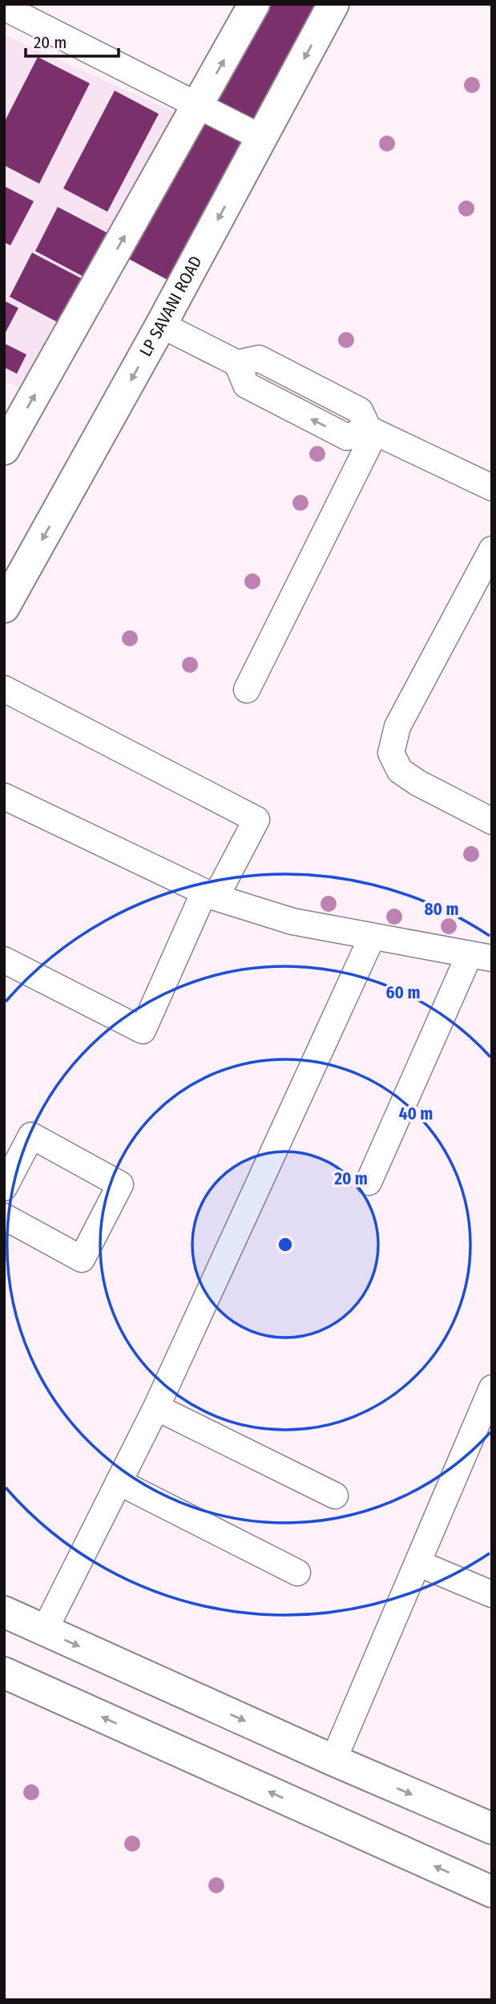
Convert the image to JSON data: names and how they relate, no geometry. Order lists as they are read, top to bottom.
{
  "streets": {
    "main road": ["LP SAVANI ROAD"]
  },
  "scale_bar": "20 m",
  "rings": [
    "80 m",
    "60 m",
    "40 m",
    "20 m"
  ]
}
